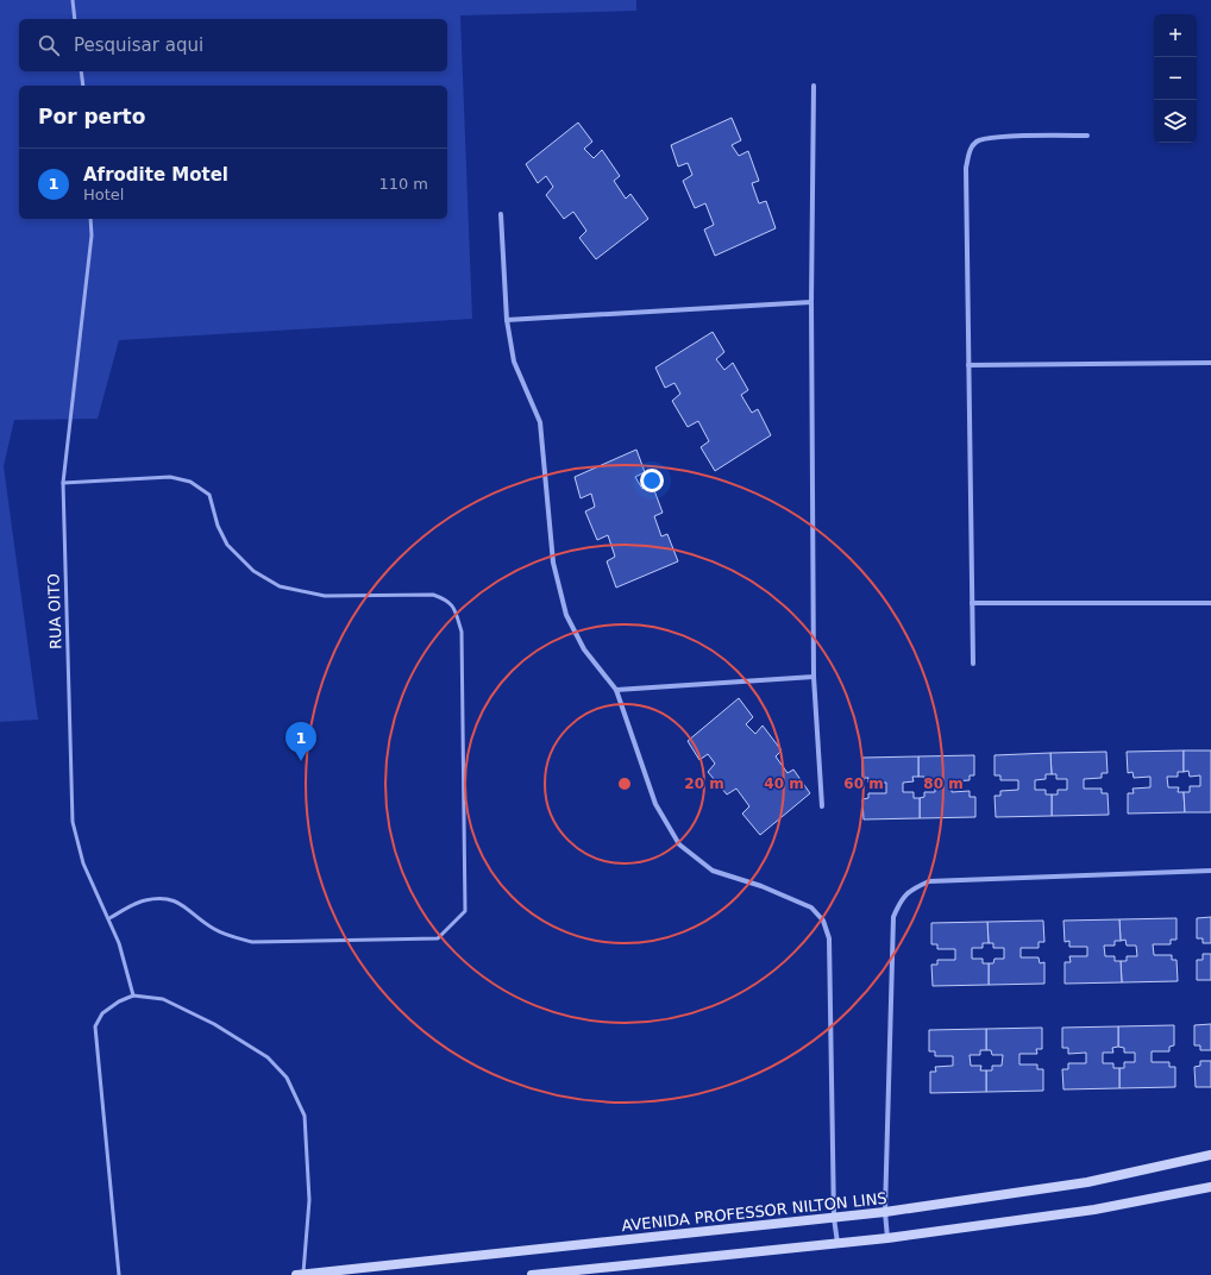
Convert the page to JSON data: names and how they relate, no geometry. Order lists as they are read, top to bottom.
{
  "streets": {
    "main road": ["AVENIDA PROFESSOR NILTON LINS"],
    "lane": ["RUA OITO"]
  },
  "page": {
    "map_buttons": ["+", "−"],
    "search": "Pesquisar aqui",
    "heading": "Por perto",
    "list": [
      {
        "mark": "1",
        "name": "Afrodite Motel",
        "note": "Hotel",
        "value": "110 m"
      }
    ],
    "pins": "1"
  },
  "rings": [
    "20 m",
    "40 m",
    "60 m",
    "80 m"
  ]
}
